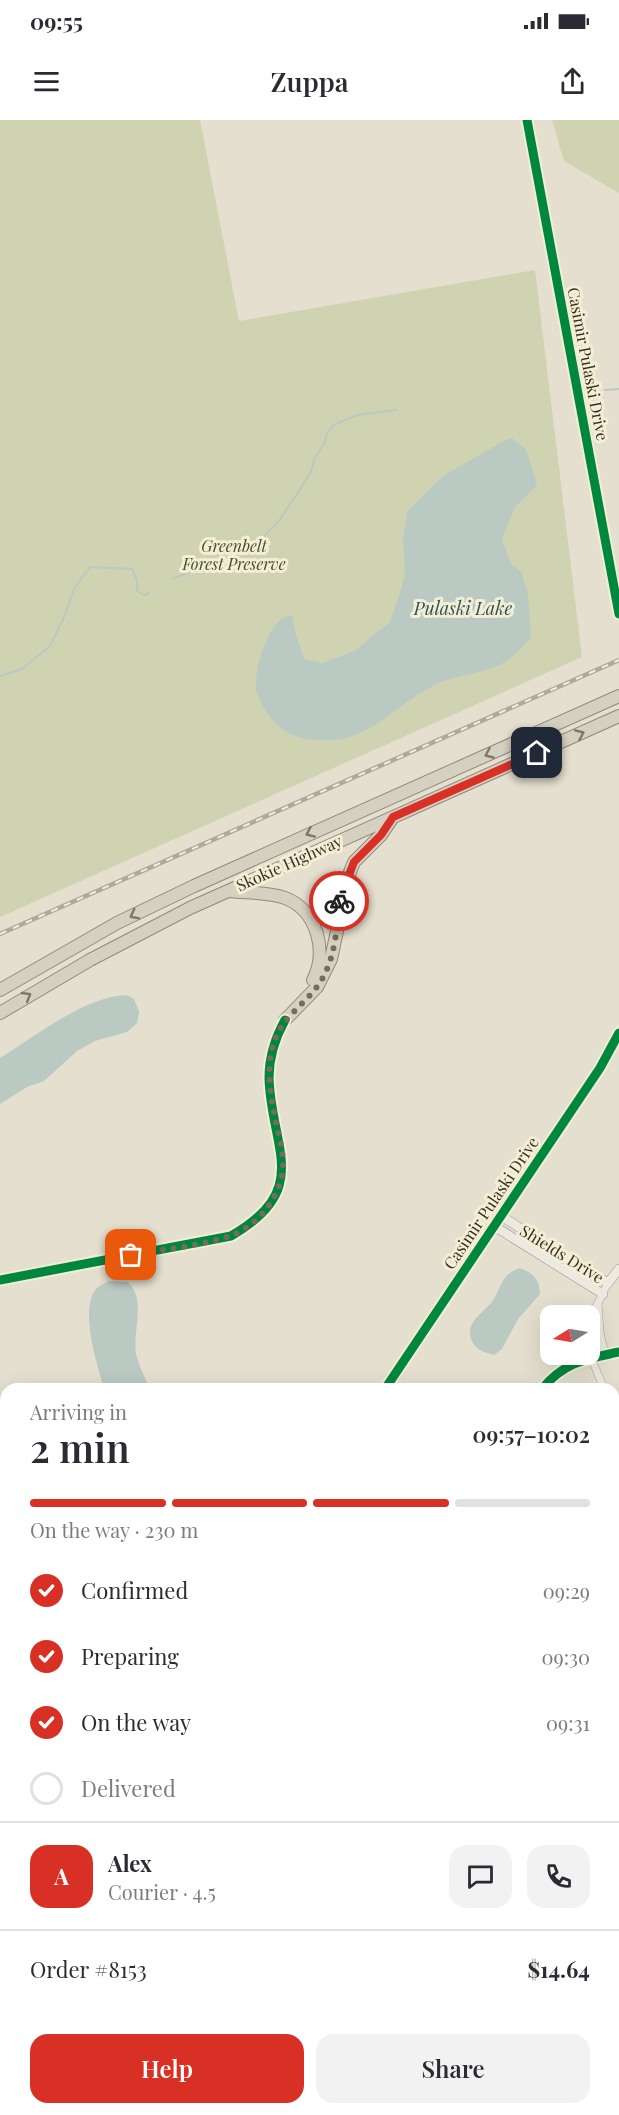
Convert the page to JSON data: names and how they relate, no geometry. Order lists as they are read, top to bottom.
{
  "streets": {
    "highway": ["Skokie Highway"],
    "street": ["Casimir Pulaski Drive", "Shields Drive"]
  },
  "crossings": [
    ["Casimir Pulaski Drive", "Shields Drive"]
  ],
  "water": ["Pulaski Lake"],
  "parks": ["Greenbelt Forest Preserve"],
  "north": "left",
  "page": {
    "status": "09:55",
    "header": "Zuppa",
    "heading": ["2 min", "Arriving in", "09:57–10:02"],
    "panel": [
      "Alex",
      "Courier · 4.5",
      "Order #8153",
      "$14.64"
    ],
    "bar": "On the way · 230 m",
    "list": [
      ["Confirmed", "09:29"],
      ["Preparing", "09:30"],
      ["On the way", "09:31"],
      "Delivered"
    ],
    "round": "A",
    "buttons": ["Help", "Share"]
  }
}
